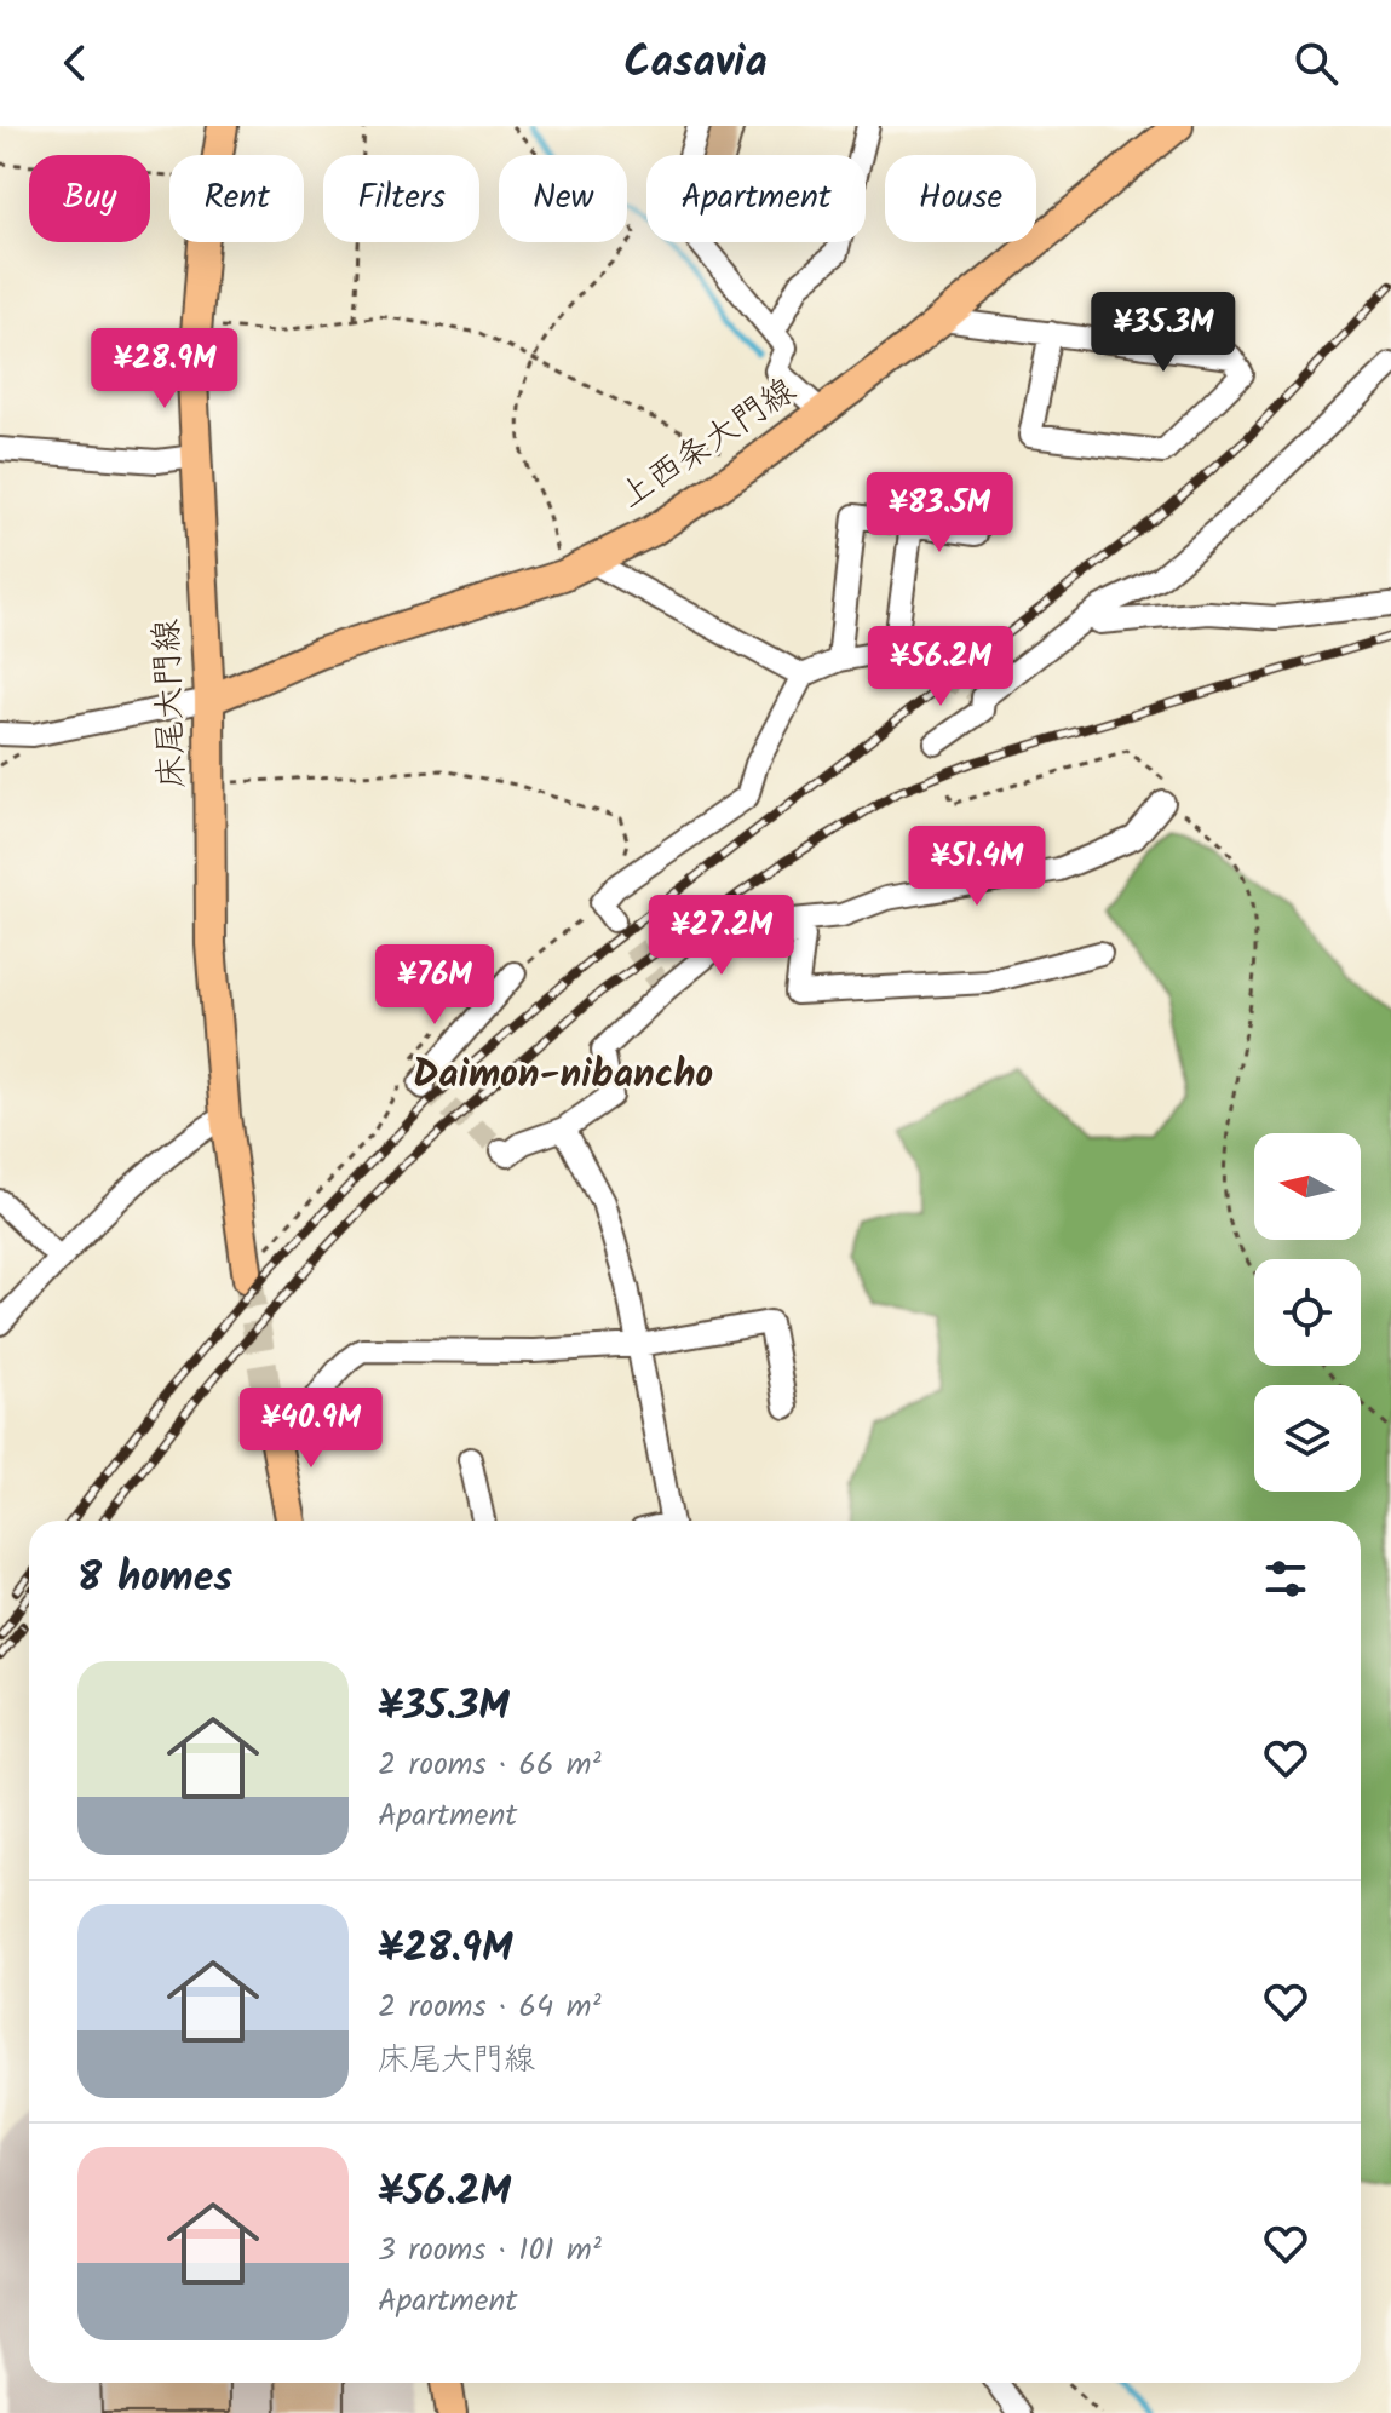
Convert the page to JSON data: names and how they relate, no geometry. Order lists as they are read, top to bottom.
{
  "streets": {
    "main road": ["上西条大門線", "床尾大門線"]
  },
  "crossings": [
    ["上西条大門線", "床尾大門線"]
  ],
  "districts": ["Daimon-nibancho"],
  "north": "left",
  "page": {
    "header": "Casavia",
    "chip": [
      "Buy",
      "Rent",
      "Filters",
      "New",
      "Apartment",
      "House"
    ],
    "price": [
      "¥35.3M",
      "¥28.9M",
      "¥83.5M",
      "¥56.2M",
      "¥51.4M",
      "¥27.2M",
      "¥76M",
      "¥40.9M"
    ],
    "heading": "8 homes",
    "list": [
      {
        "name": "¥35.3M",
        "note": "2 rooms · 66 m² · Apartment"
      },
      {
        "name": "¥28.9M",
        "note": "2 rooms · 64 m² · 床尾大門線"
      },
      {
        "name": "¥56.2M",
        "note": "3 rooms · 101 m² · Apartment"
      }
    ]
  }
}
